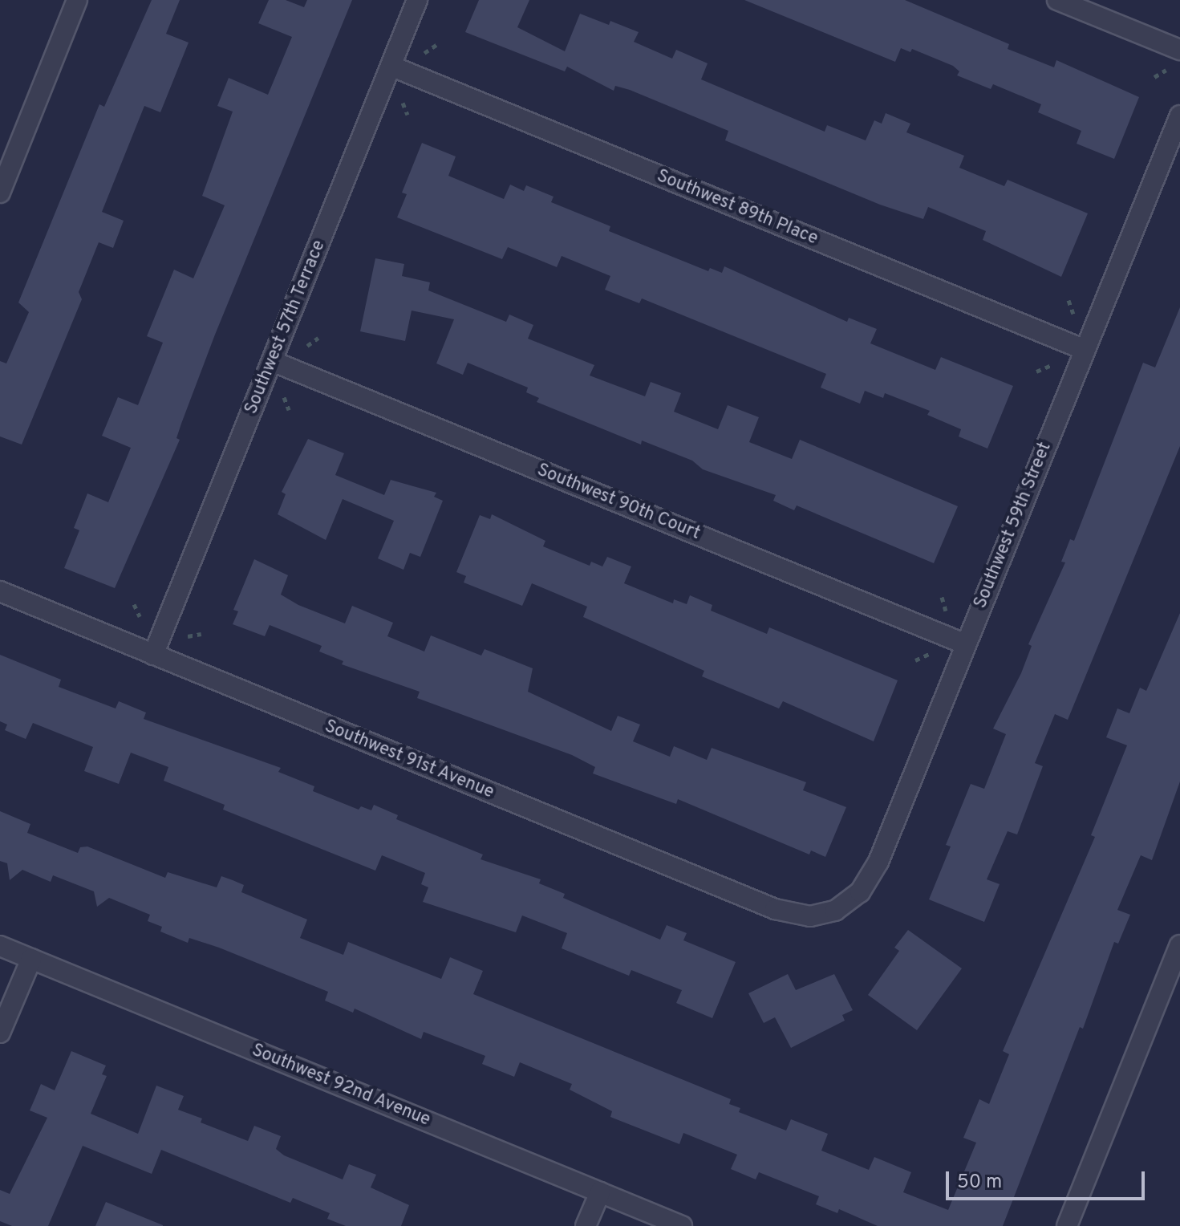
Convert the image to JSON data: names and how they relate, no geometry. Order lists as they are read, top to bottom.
{
  "streets": {
    "street": [
      "Southwest 89th Place",
      "Southwest 57th Terrace",
      "Southwest 90th Court",
      "Southwest 59th Street",
      "Southwest 91st Avenue",
      "Southwest 92nd Avenue"
    ]
  },
  "crossings": [
    ["Southwest 89th Place", "Southwest 57th Terrace"],
    ["Southwest 89th Place", "Southwest 59th Street"],
    ["Southwest 57th Terrace", "Southwest 90th Court"],
    ["Southwest 57th Terrace", "Southwest 91st Avenue"],
    ["Southwest 90th Court", "Southwest 59th Street"],
    ["Southwest 59th Street", "Southwest 91st Avenue"]
  ],
  "scale_bar": "50 m"
}
